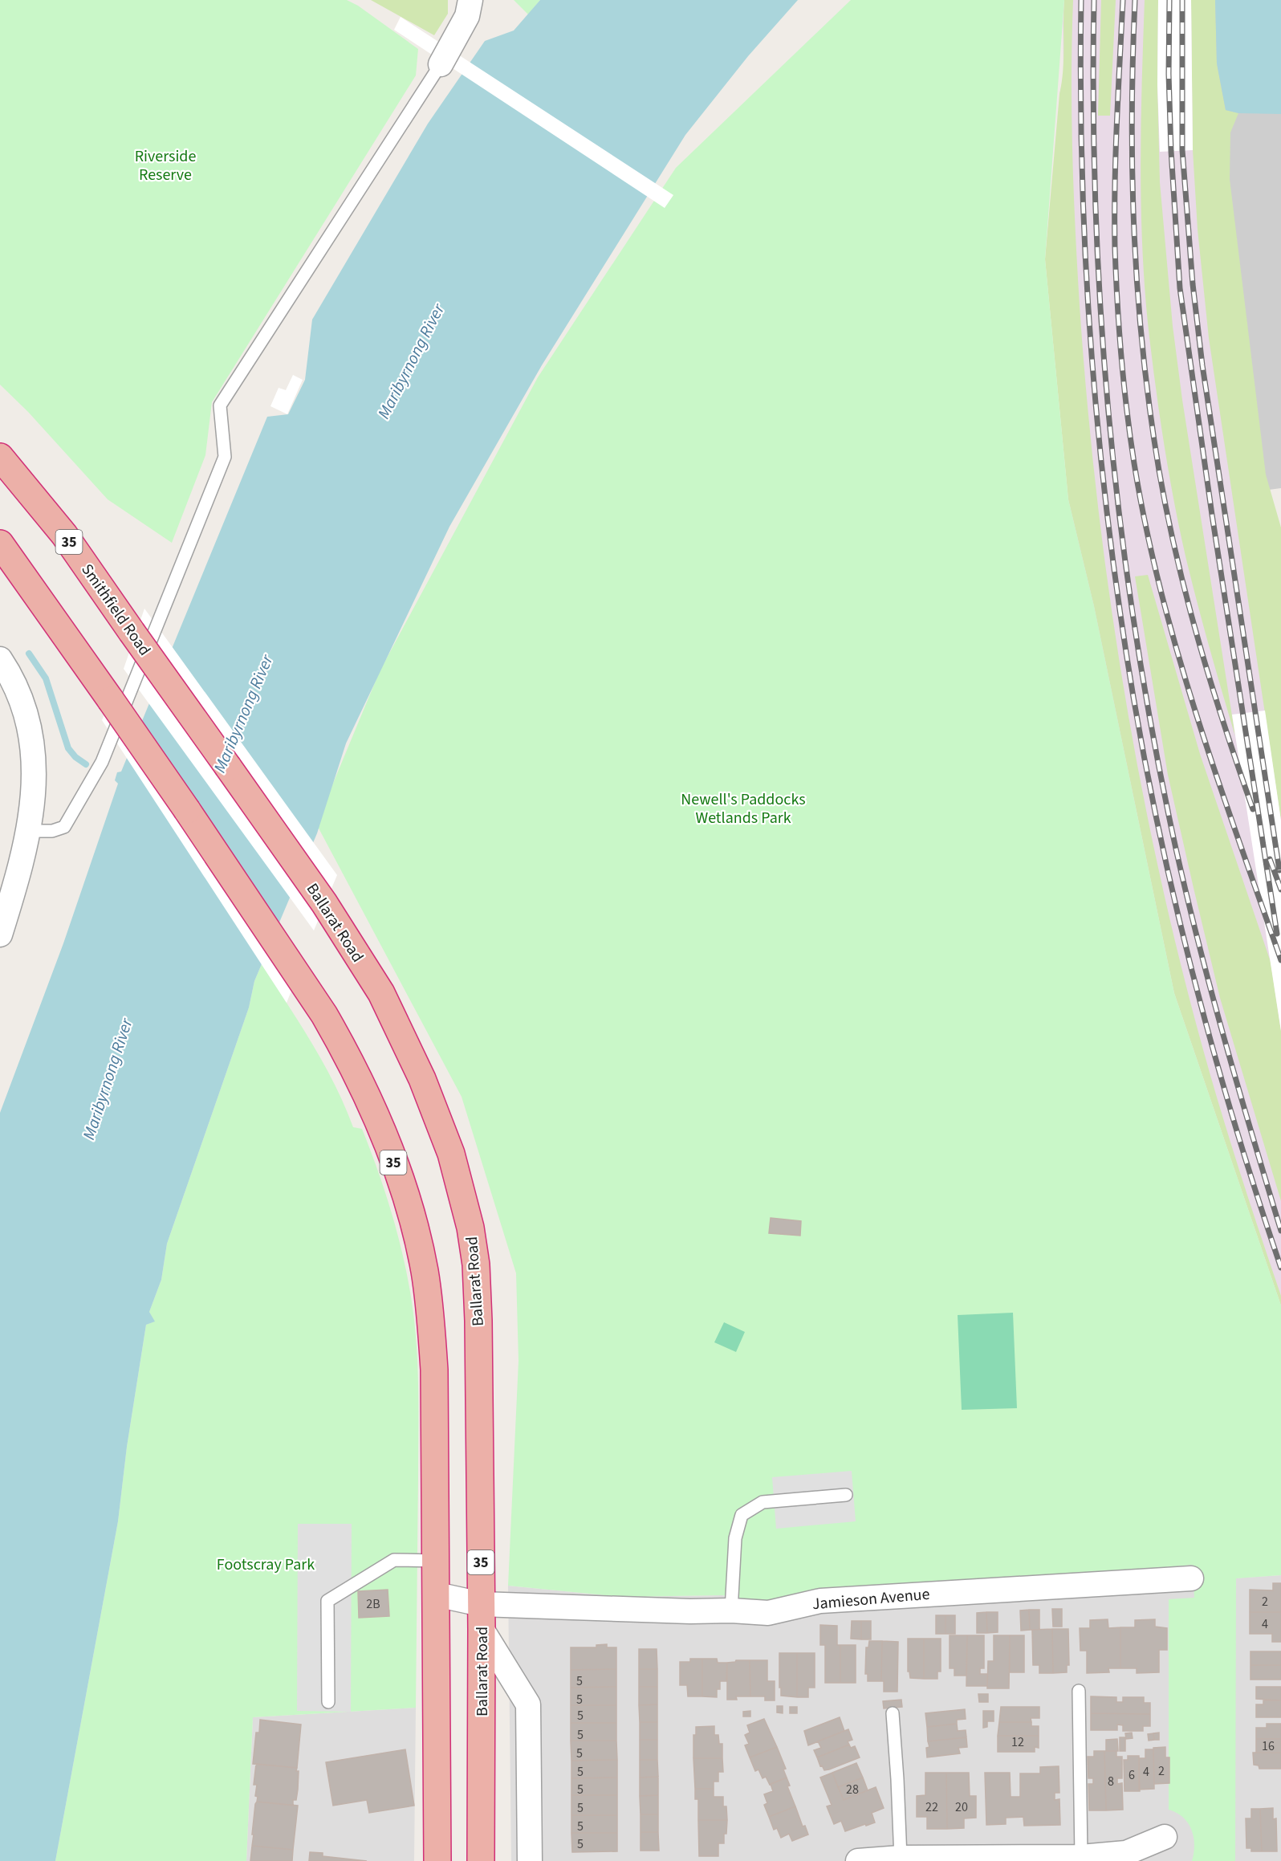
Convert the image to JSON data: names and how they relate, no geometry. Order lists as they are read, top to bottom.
{
  "streets": {
    "highway": ["35", "Smithfield Road", "Ballarat Road"],
    "street": ["Jamieson Avenue"]
  },
  "crossings": [
    ["35", "Jamieson Avenue"],
    ["Smithfield Road", "Ballarat Road"],
    ["Ballarat Road", "Jamieson Avenue"]
  ],
  "water": ["Maribyrnong River"],
  "parks": ["Riverside Reserve", "Newell's Paddocks Wetlands Park", "Footscray Park"],
  "house_numbers": [
    "2",
    "2B",
    "4",
    "5",
    "5",
    "5",
    "5",
    "12",
    "16",
    "5",
    "2",
    "5",
    "4",
    "6",
    "8",
    "5",
    "28",
    "22",
    "20",
    "5",
    "5",
    "5"
  ]
}
